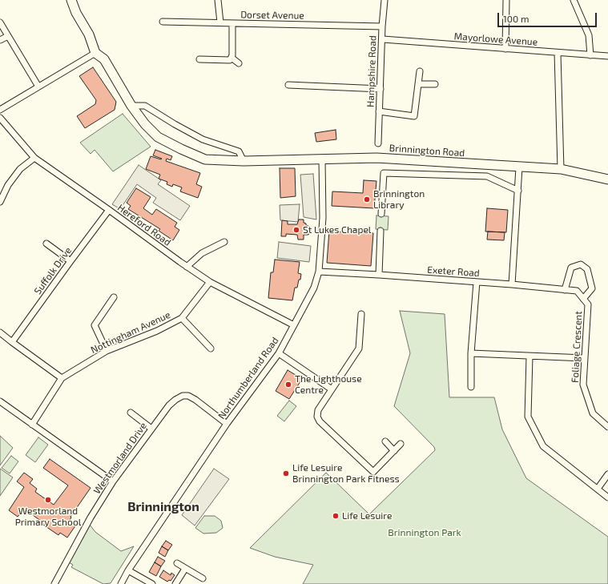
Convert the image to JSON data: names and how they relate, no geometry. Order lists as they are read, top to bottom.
{
  "streets": {
    "street": [
      "Dorset Avenue",
      "Mayorlowe Avenue",
      "Hampshire Road",
      "Brinnington Road",
      "Hereford Road",
      "Suffolk Drive",
      "Exeter Road",
      "Nottingham Avenue",
      "Foliage Crescent",
      "Northumberland Road",
      "Westmorland Drive"
    ]
  },
  "crossings": [
    ["Dorset Avenue", "Hampshire Road"],
    ["Mayorlowe Avenue", "Hampshire Road"],
    ["Brinnington Road", "Northumberland Road"],
    ["Hereford Road", "Suffolk Drive"],
    ["Hereford Road", "Nottingham Avenue"],
    ["Hereford Road", "Northumberland Road"],
    ["Exeter Road", "Foliage Crescent"],
    ["Exeter Road", "Northumberland Road"],
    ["Northumberland Road", "Westmorland Drive"]
  ],
  "districts": ["Brinnington"],
  "parks": ["Brinnington Park"],
  "places": [
    "Brinnington Library",
    "St Lukes Chapel",
    "The Lighthouse Centre",
    "Life Lesuire Brinnington Park Fitness",
    "Westmorland Primary School",
    "Life Lesuire"
  ],
  "scale_bar": "100 m"
}
